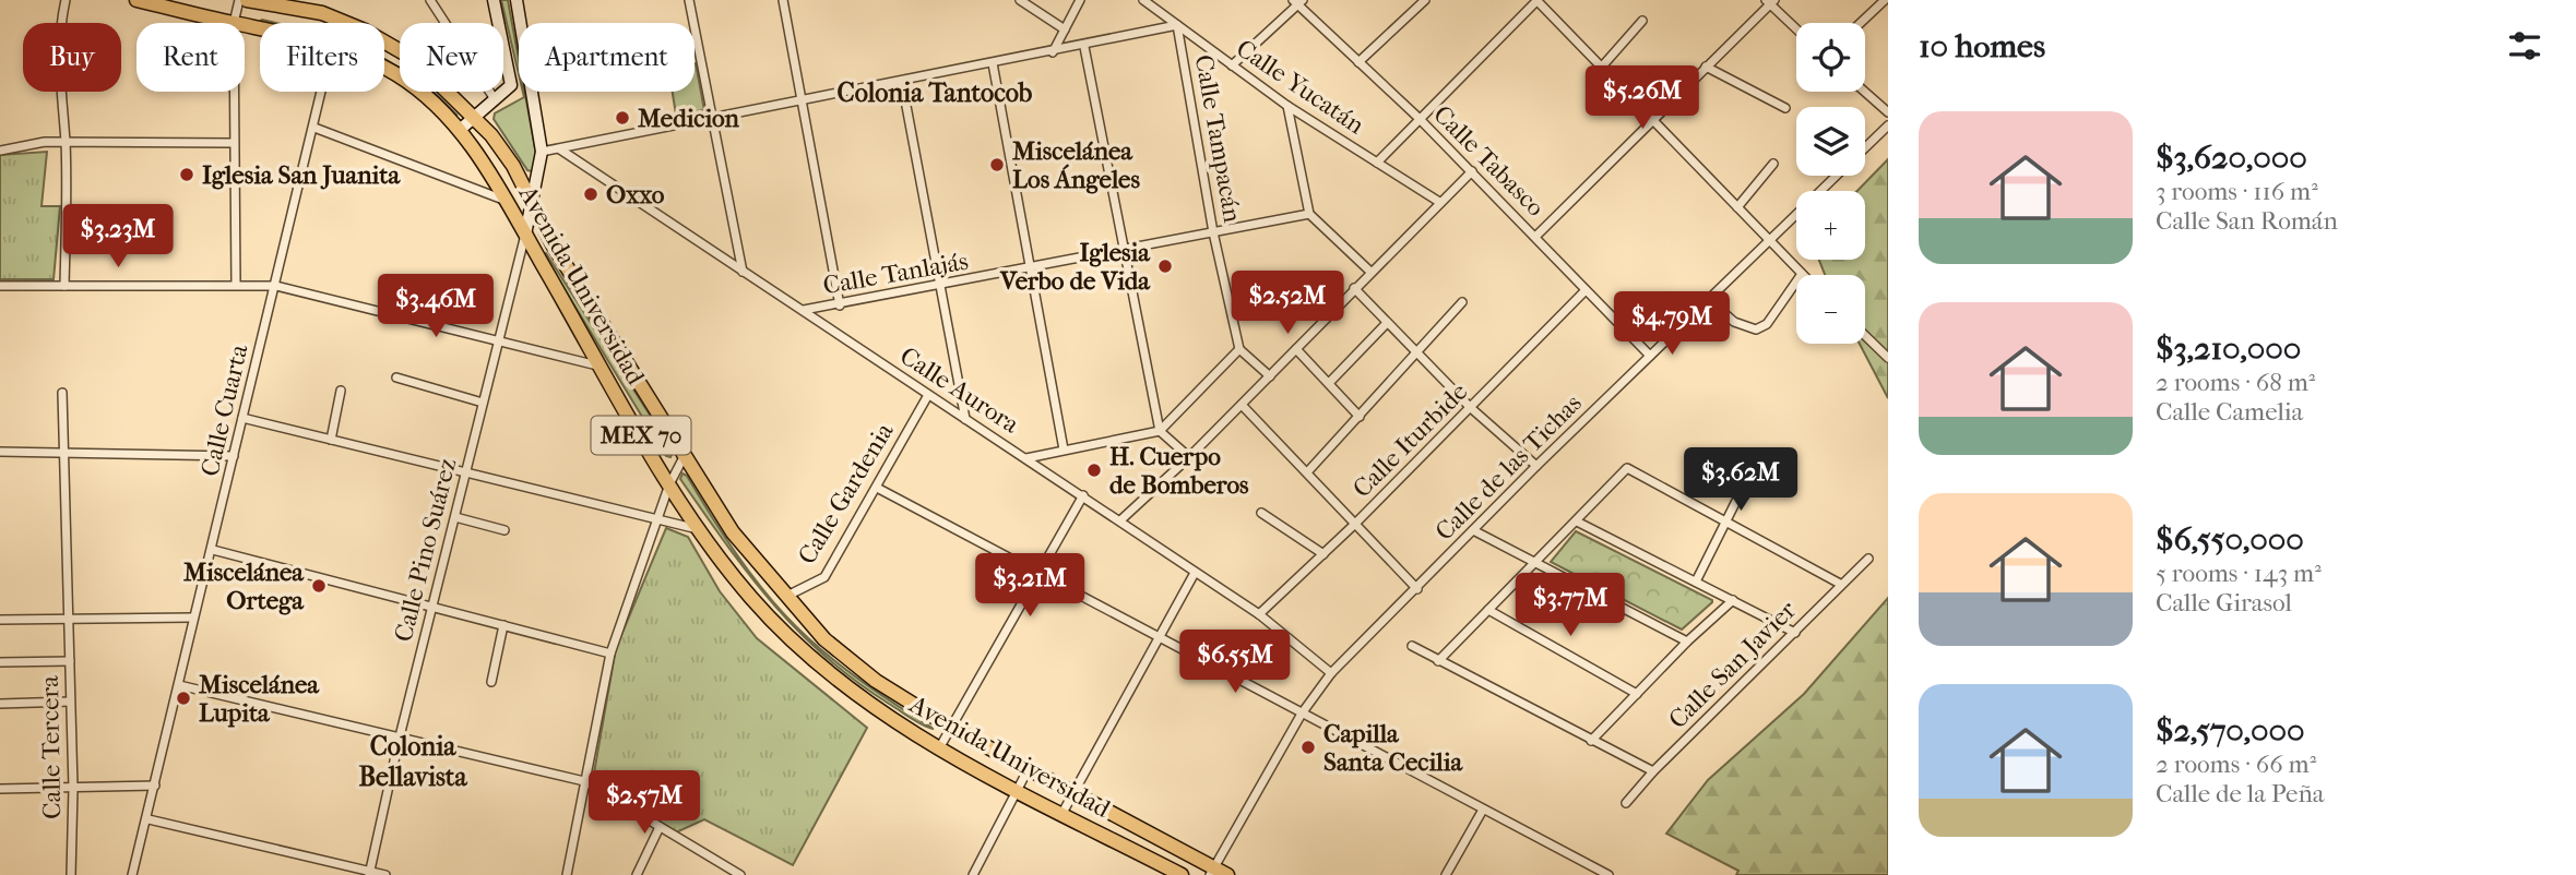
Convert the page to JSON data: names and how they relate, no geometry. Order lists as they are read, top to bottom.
{
  "streets": {
    "main road": ["Avenida Universidad", "MEX 70"],
    "street": [
      "Calle Yucatán",
      "Calle Tampacán",
      "Calle Tabasco",
      "Calle Tanlajás",
      "Calle Aurora",
      "Calle Cuarta",
      "Calle Iturbide",
      "Calle de las Tichas",
      "Calle Gardenia",
      "Calle Pino Suárez",
      "Calle San Javier",
      "Calle Tercera"
    ]
  },
  "crossings": [
    ["Calle Yucatán", "Calle Tampacán"],
    ["Calle Tampacán", "Calle Tanlajás"],
    ["Calle Tabasco", "Calle Iturbide"],
    ["Calle Tabasco", "Calle de las Tichas"],
    ["Calle Tanlajás", "Calle Aurora"],
    ["Avenida Universidad", "Calle de las Tichas"],
    ["Avenida Universidad", "Calle Gardenia"],
    ["Avenida Universidad", "Calle Pino Suárez"],
    ["Calle Aurora", "Calle Iturbide"],
    ["Calle Aurora", "Calle de las Tichas"],
    ["Calle Aurora", "Calle Gardenia"]
  ],
  "districts": ["Colonia Tantocob", "Colonia Bellavista"],
  "places": [
    "Medicion",
    "Miscelánea Los Ángeles",
    "Iglesia San Juanita",
    "Oxxo",
    "Iglesia Verbo de Vida",
    "H. Cuerpo de Bomberos",
    "Miscelánea Ortega",
    "Miscelánea Lupita",
    "Capilla Santa Cecilia"
  ],
  "page": {
    "heading": "10 homes",
    "map_buttons": ["+", "−"],
    "chip": [
      "Buy",
      "Rent",
      "Filters",
      "New",
      "Apartment"
    ],
    "price": [
      "$5.26M",
      "$3.23M",
      "$2.52M",
      "$3.46M",
      "$4.79M",
      "$3.62M",
      "$3.21M",
      "$3.77M",
      "$6.55M",
      "$2.57M"
    ],
    "list": [
      {
        "name": "$3,620,000",
        "note": "3 rooms · 116 m² · Calle San Román"
      },
      {
        "name": "$3,210,000",
        "note": "2 rooms · 68 m² · Calle Camelia"
      },
      {
        "name": "$6,550,000",
        "note": "5 rooms · 143 m² · Calle Girasol"
      },
      {
        "name": "$2,570,000",
        "note": "2 rooms · 66 m² · Calle de la Peña"
      }
    ]
  }
}
